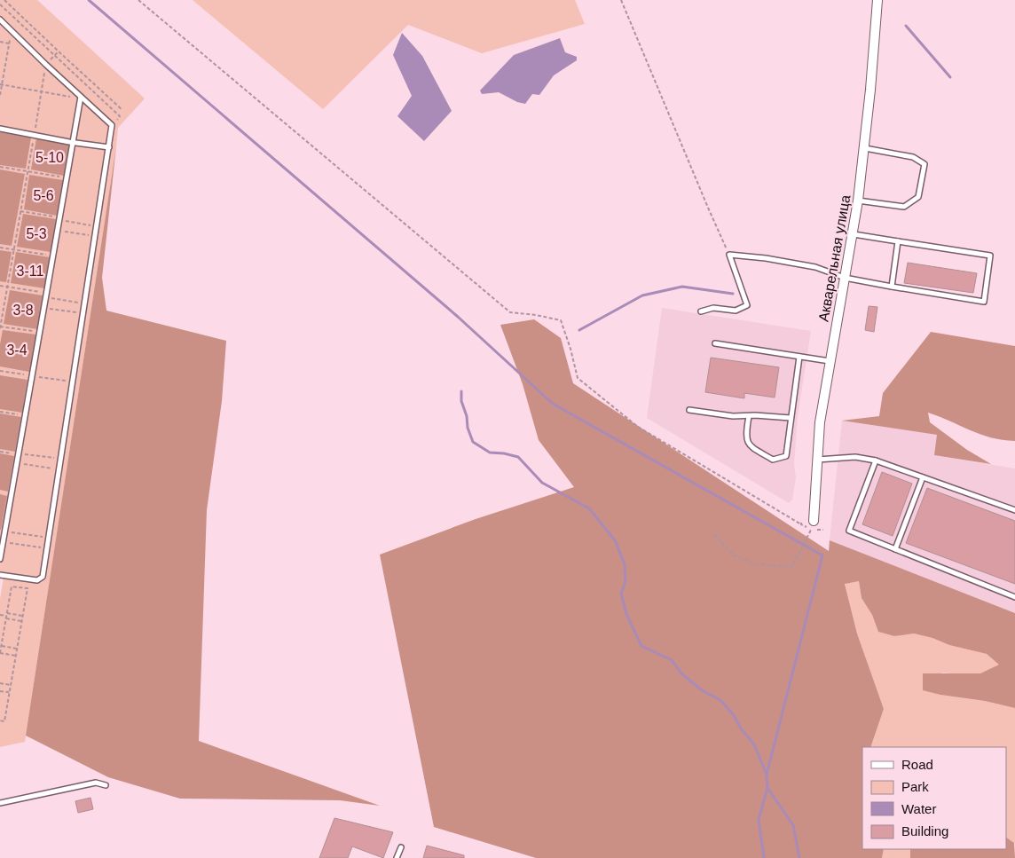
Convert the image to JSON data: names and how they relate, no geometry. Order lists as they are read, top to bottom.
{
  "streets": {
    "street": ["Акварельная улица"]
  },
  "parks": [
    "5-10",
    "5-6",
    "5-3",
    "3-11",
    "3-8",
    "3-4"
  ],
  "legend": [
    "Road",
    "Park",
    "Water",
    "Building"
  ]
}
